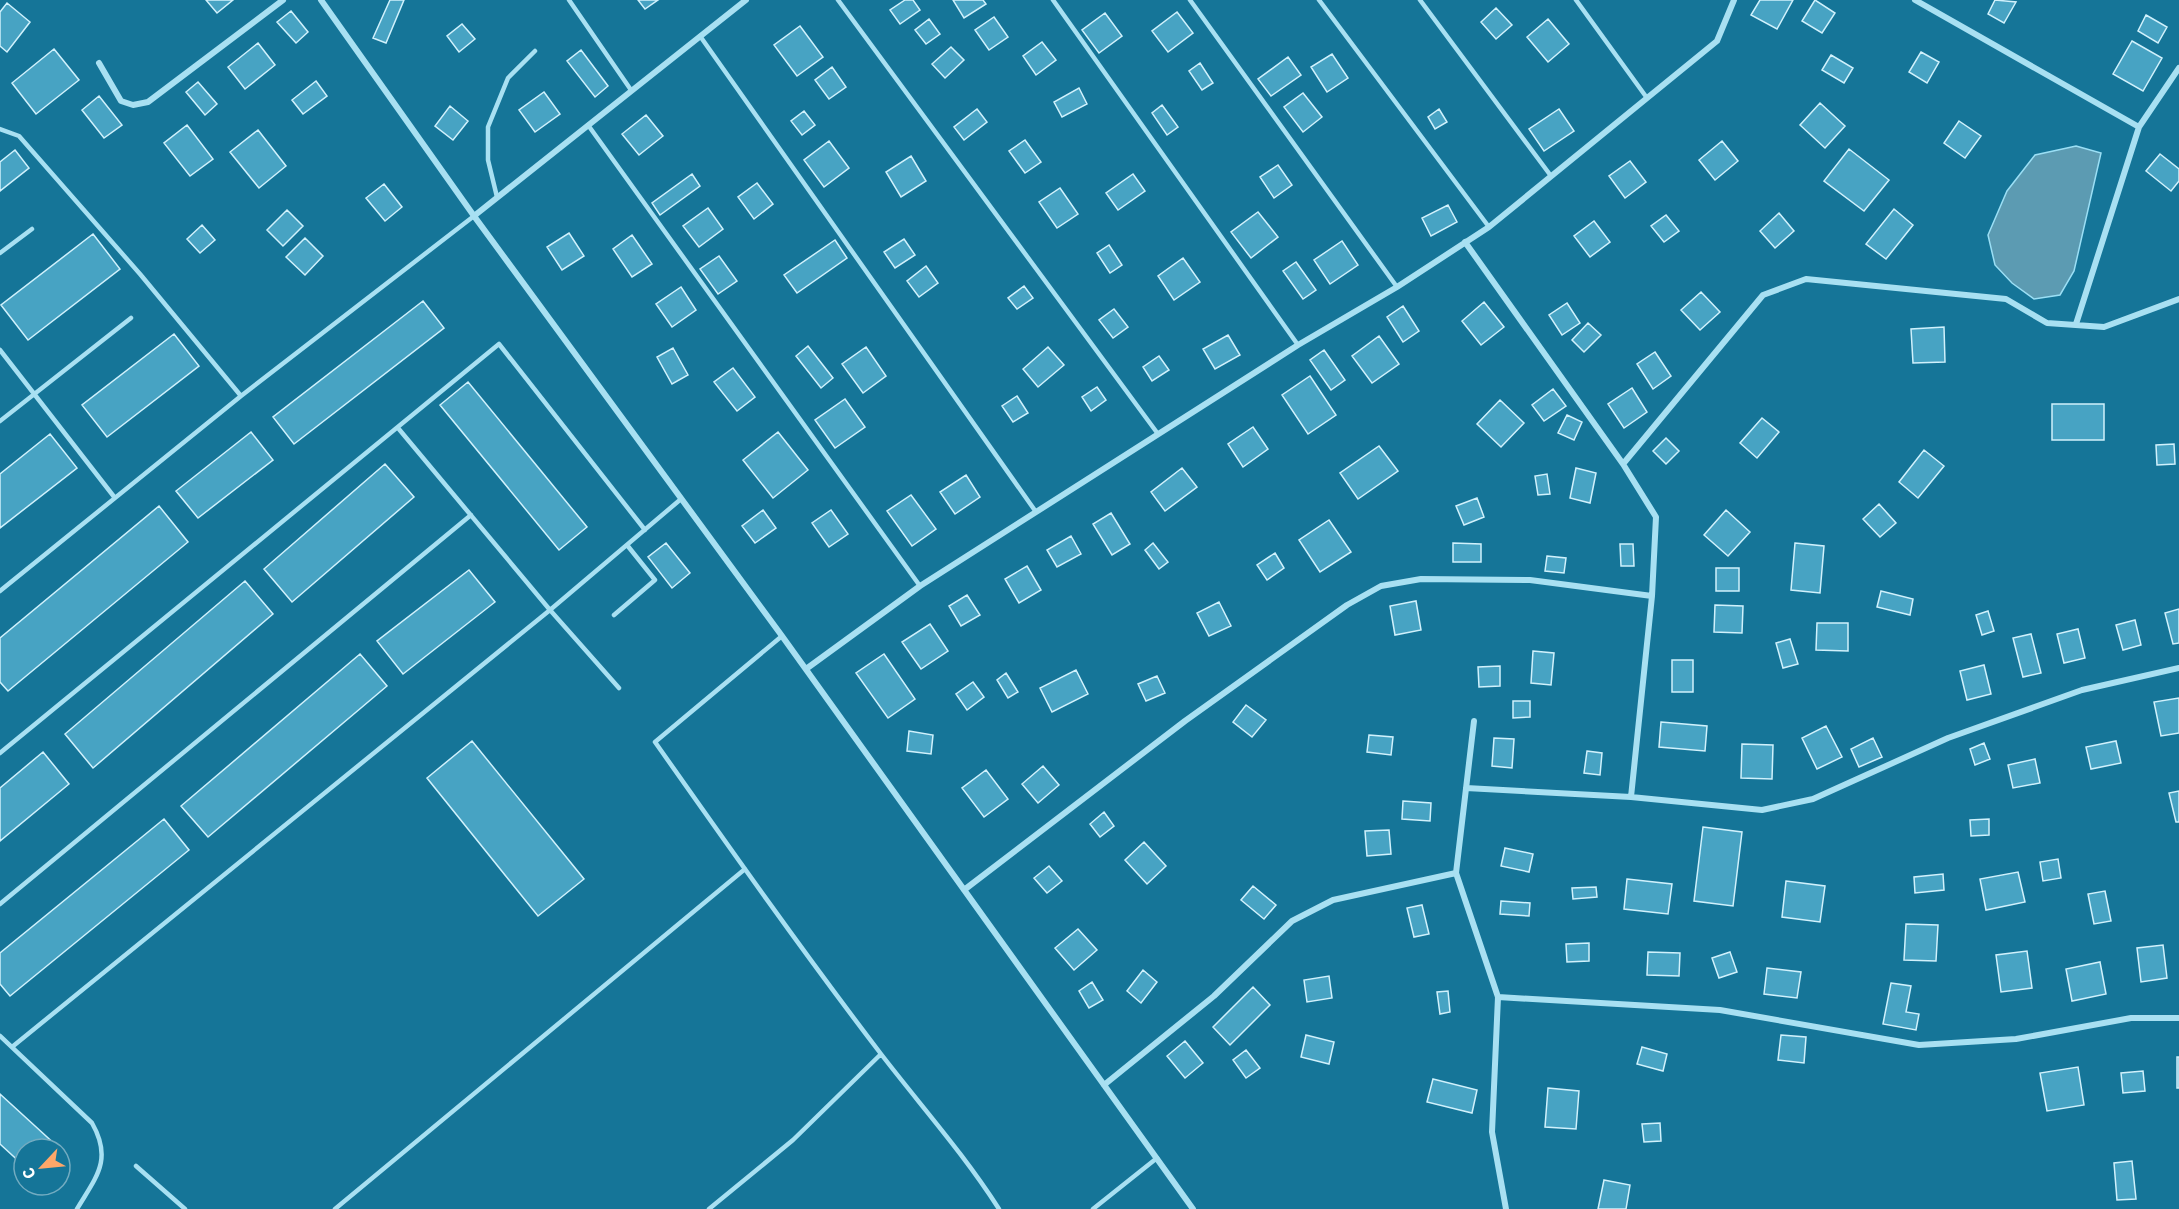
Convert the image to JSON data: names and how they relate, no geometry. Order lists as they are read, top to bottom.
{
  "north": "bottom left"
}
